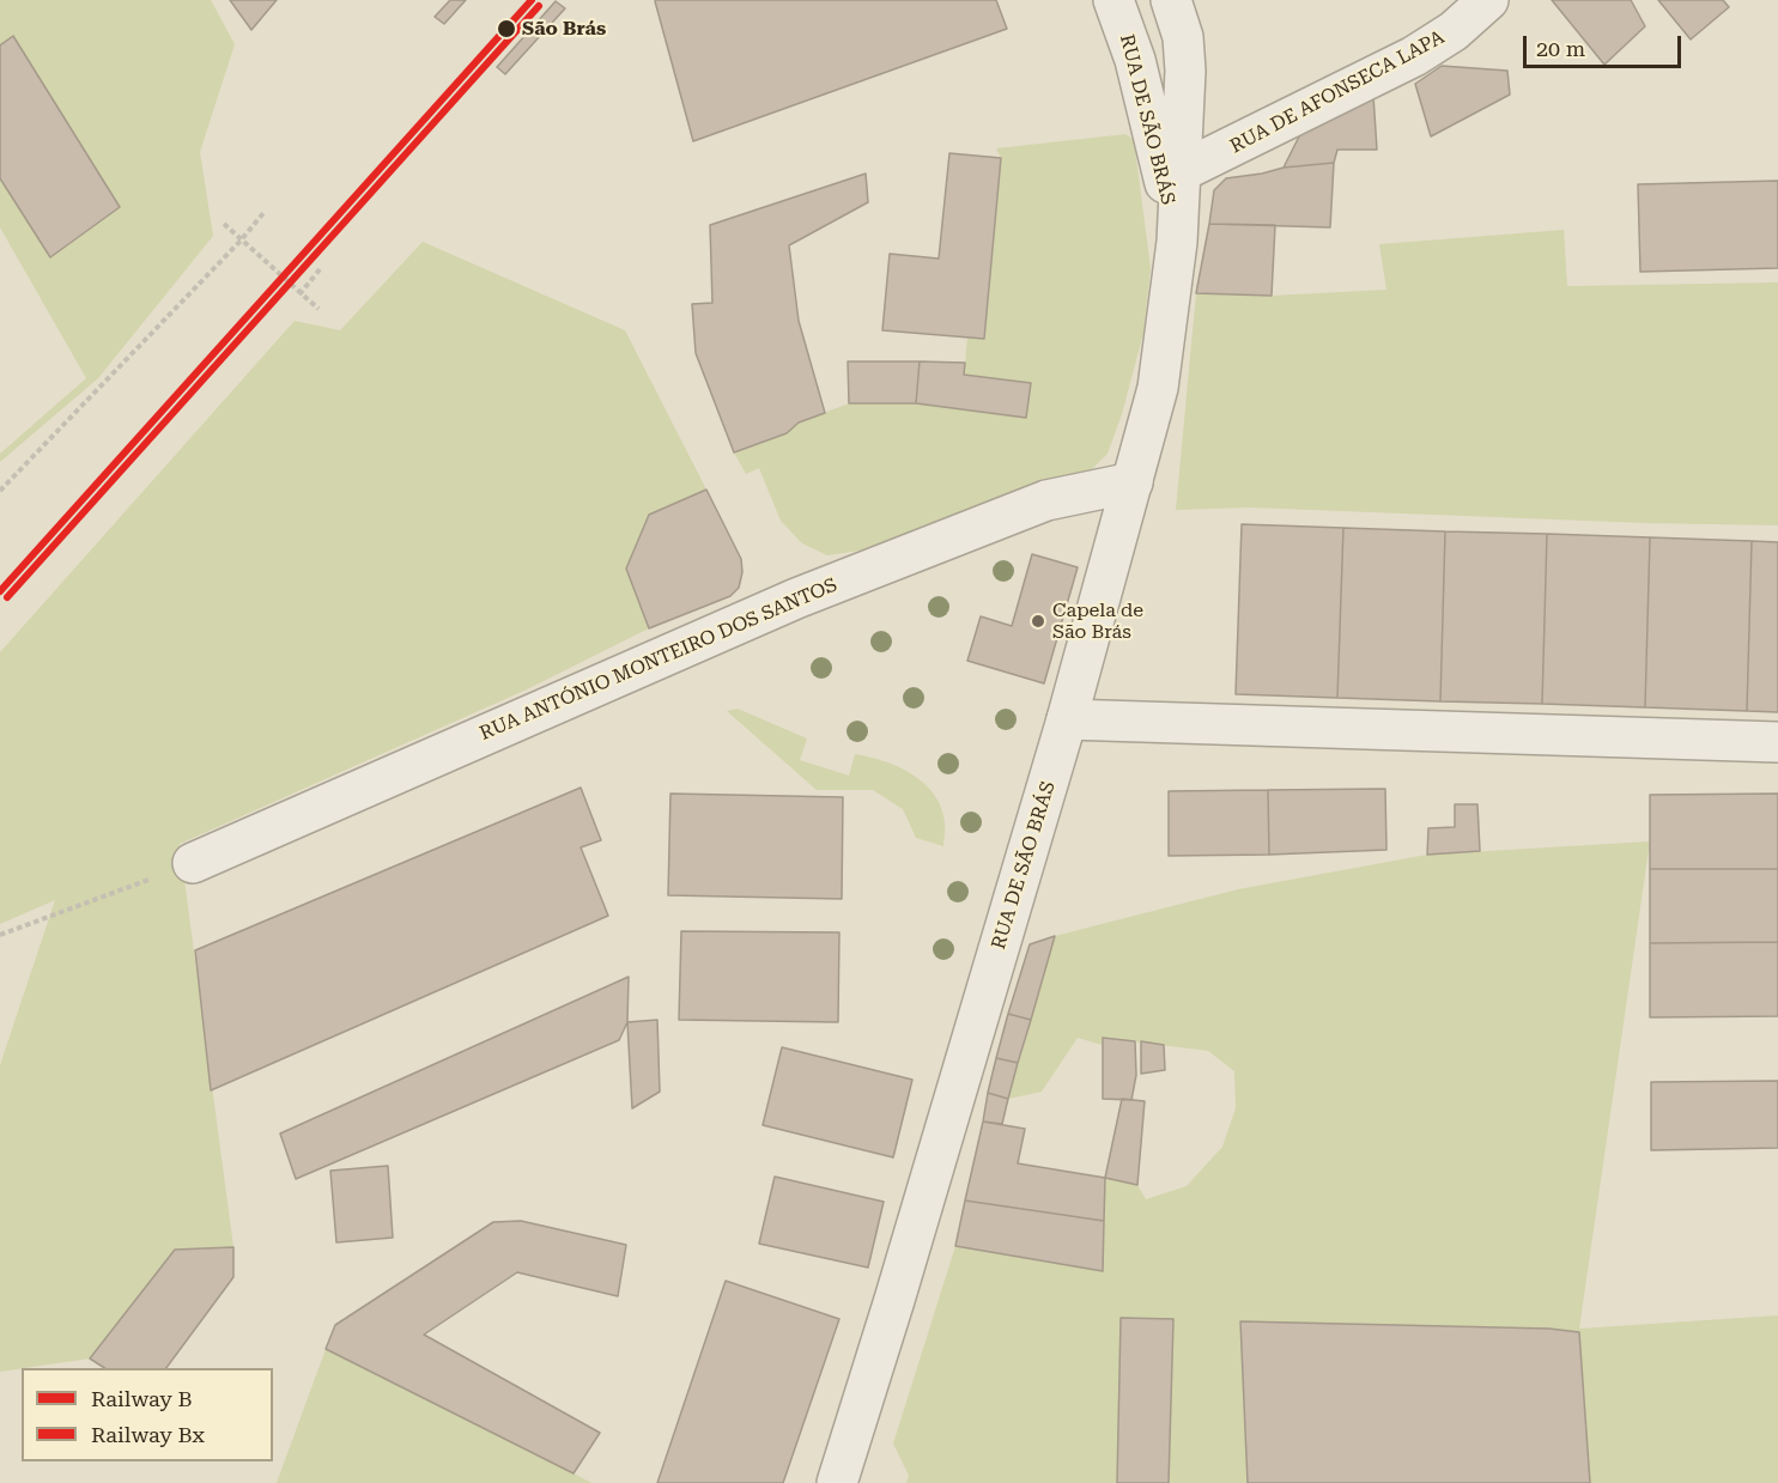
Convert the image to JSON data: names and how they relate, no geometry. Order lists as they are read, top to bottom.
{
  "streets": {
    "street": ["RUA DE AFONSECA LAPA", "RUA DE SÃO BRÁS", "RUA ANTÓNIO MONTEIRO DOS SANTOS"]
  },
  "crossings": [
    ["RUA DE AFONSECA LAPA", "RUA DE SÃO BRÁS"],
    ["RUA DE SÃO BRÁS", "RUA ANTÓNIO MONTEIRO DOS SANTOS"]
  ],
  "places": ["São Brás", "Capela de São Brás"],
  "lines": ["rail line B", "rail line Bx"],
  "legend": ["Railway B", "Railway Bx"],
  "scale_bar": "20 m"
}
